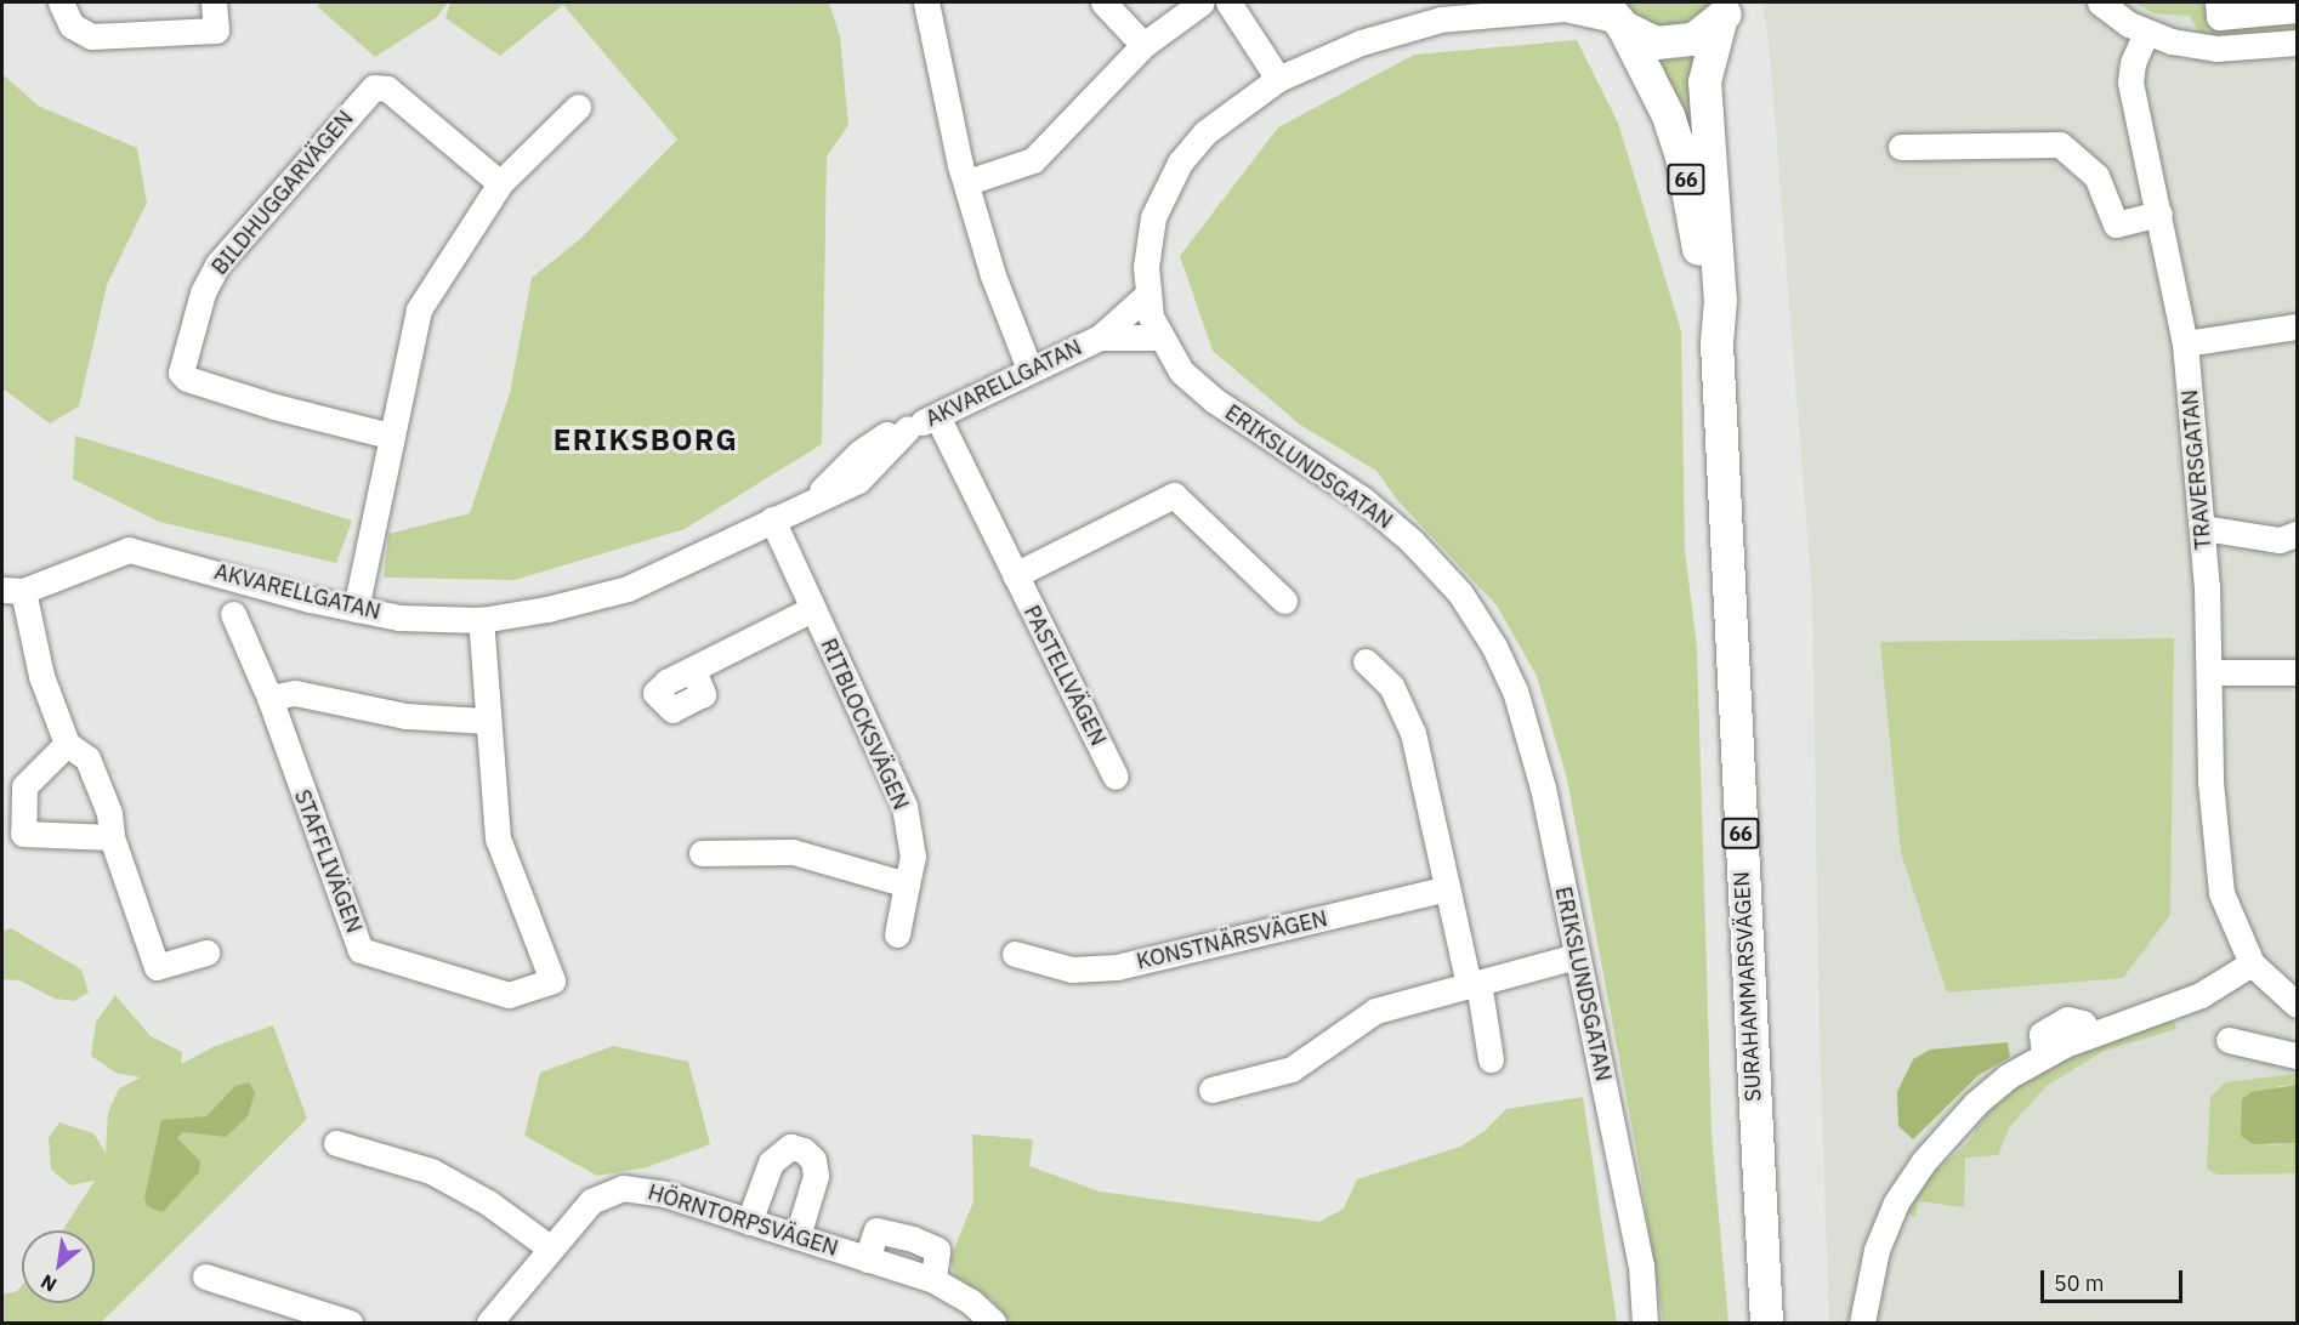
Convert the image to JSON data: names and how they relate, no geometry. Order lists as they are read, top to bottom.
{
  "streets": {
    "main road": ["66", "SURAHAMMARSVÄGEN"],
    "street": [
      "BILDHUGGARVÄGEN",
      "AKVARELLGATAN",
      "ERIKSLUNDSGATAN",
      "TRAVERSGATAN",
      "PASTELLVÄGEN",
      "RITBLOCKSVÄGEN",
      "STAFFLIVÄGEN",
      "KONSTNÄRSVÄGEN",
      "HÖRNTORPSVÄGEN"
    ]
  },
  "crossings": [
    ["66", "ERIKSLUNDSGATAN"],
    ["66", "SURAHAMMARSVÄGEN"],
    ["AKVARELLGATAN", "ERIKSLUNDSGATAN"],
    ["AKVARELLGATAN", "PASTELLVÄGEN"],
    ["AKVARELLGATAN", "RITBLOCKSVÄGEN"],
    ["AKVARELLGATAN", "STAFFLIVÄGEN"],
    ["ERIKSLUNDSGATAN", "SURAHAMMARSVÄGEN"]
  ],
  "districts": ["ERIKSBORG"],
  "scale_bar": "50 m",
  "north": "bottom left"
}
